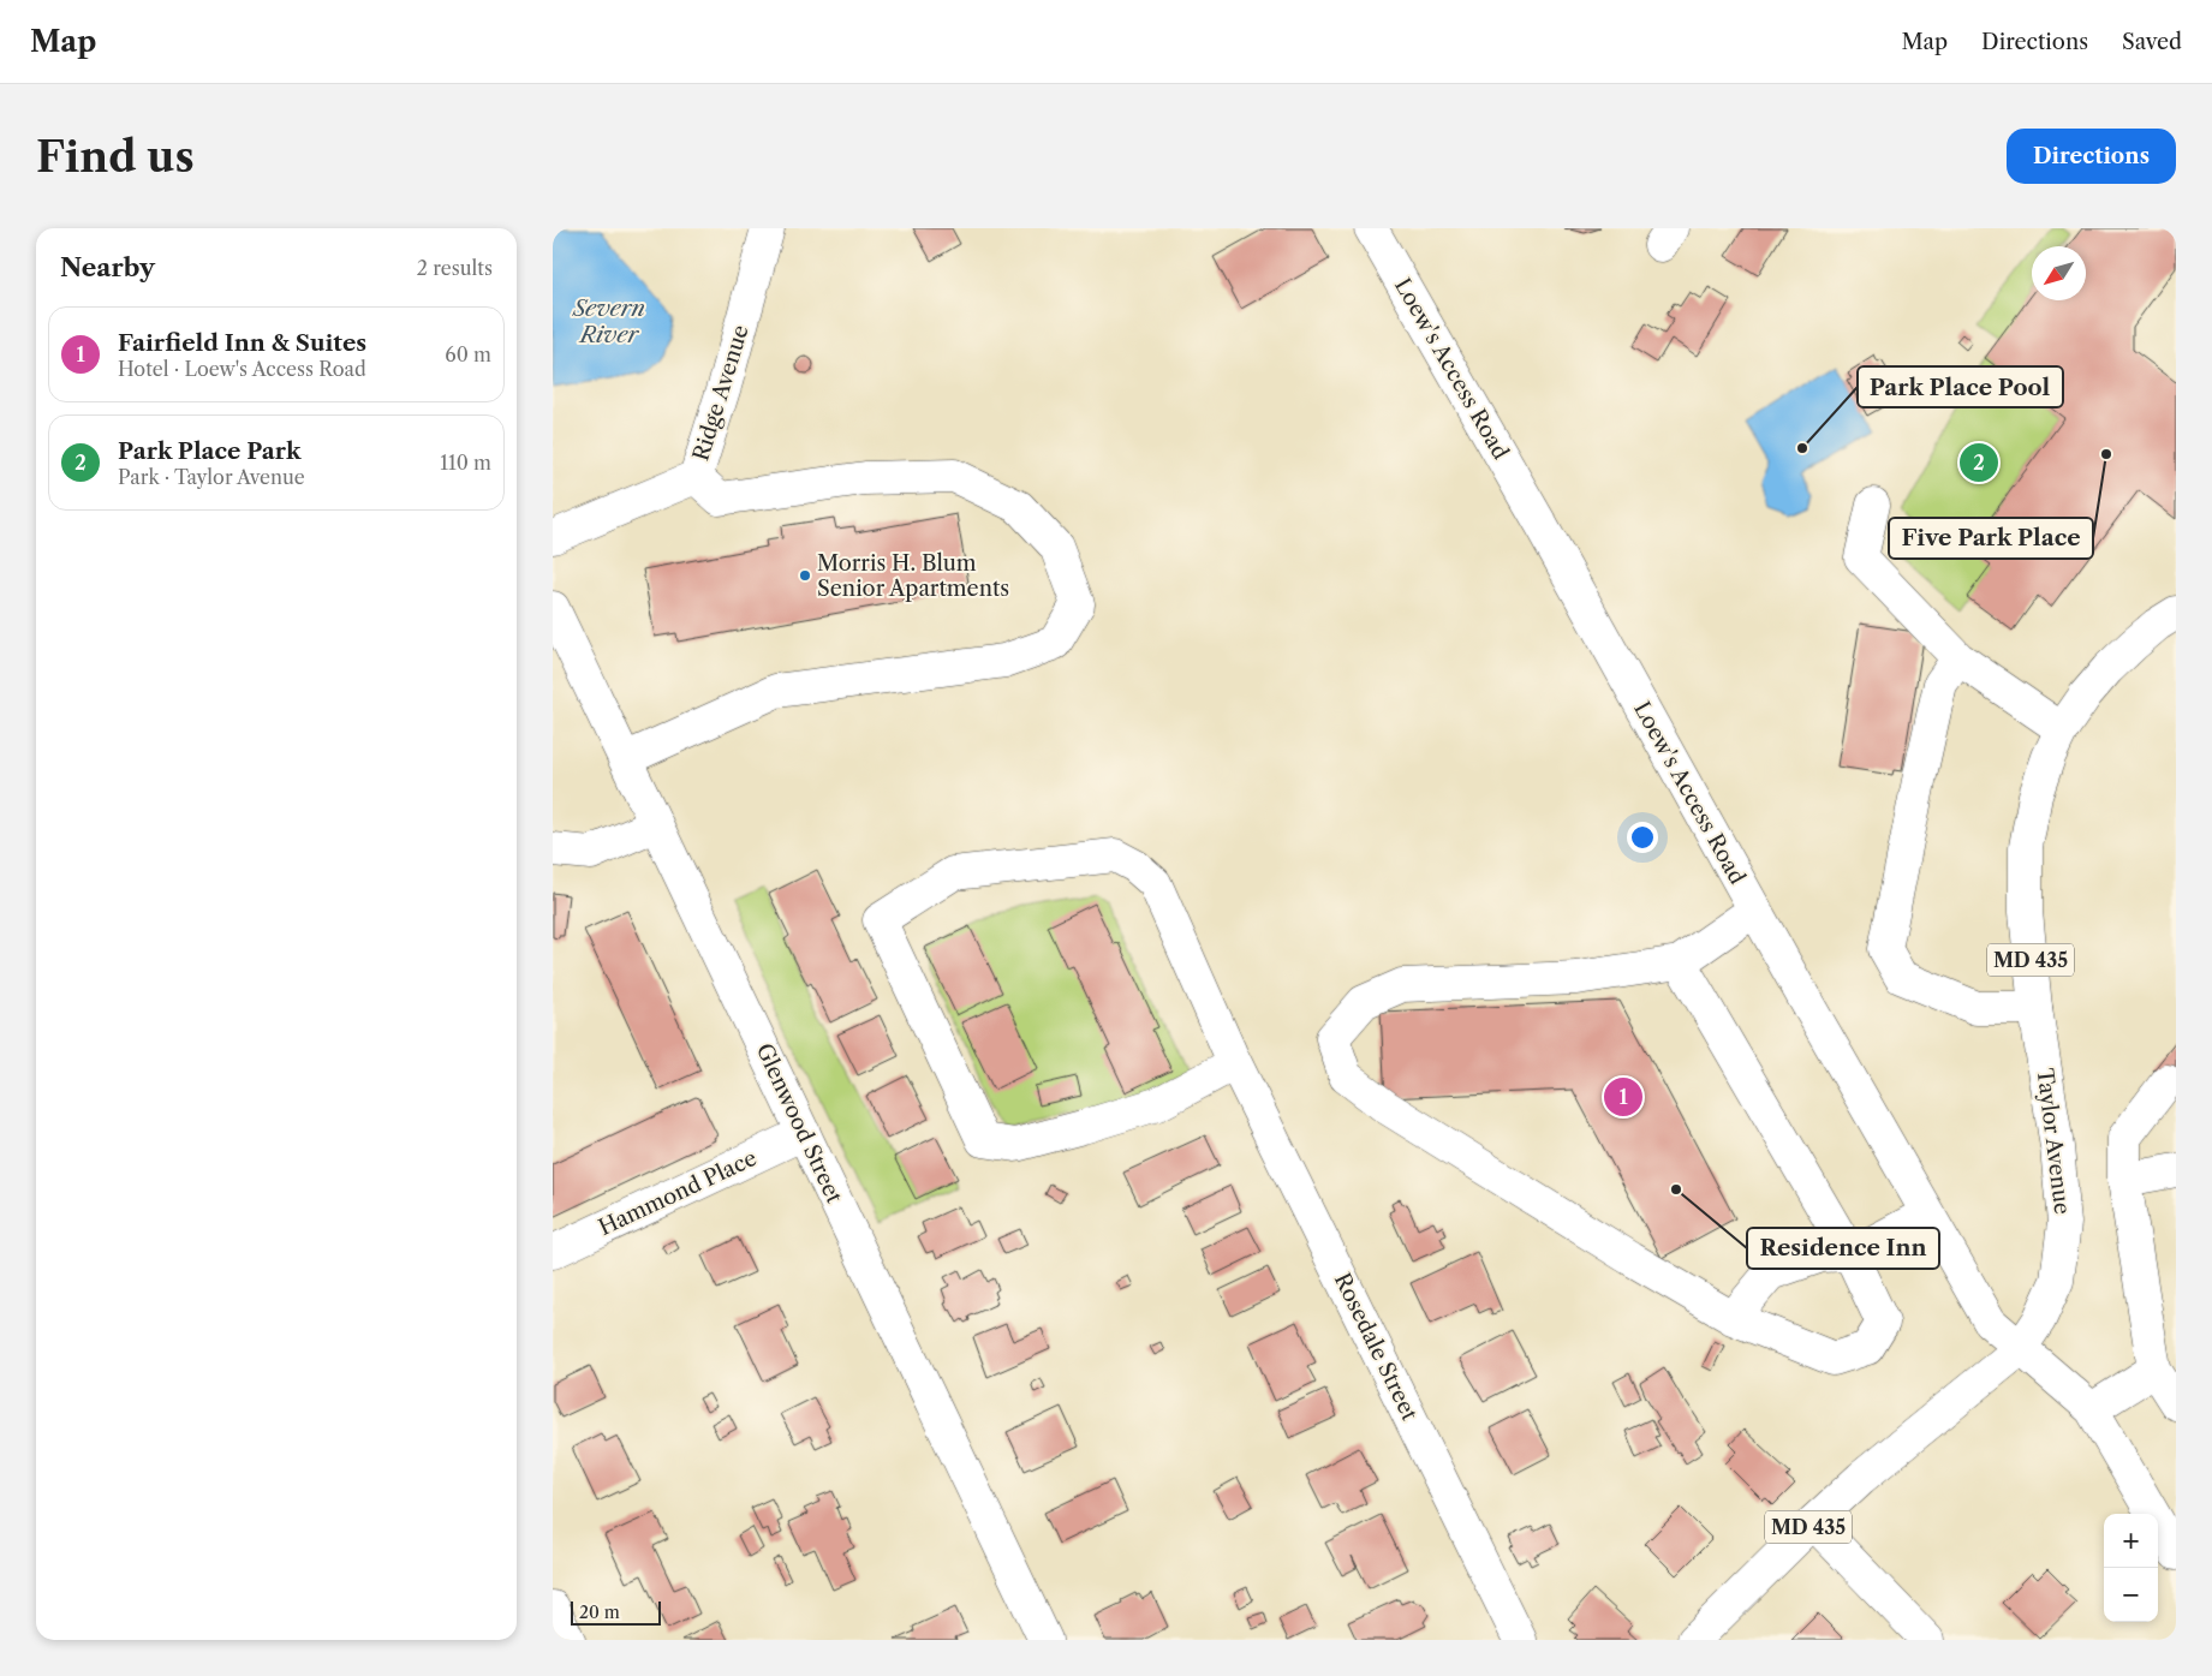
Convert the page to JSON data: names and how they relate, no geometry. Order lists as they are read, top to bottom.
{
  "streets": {
    "street": [
      "Loew's Access Road",
      "Ridge Avenue",
      "MD 435",
      "Glenwood Street",
      "Taylor Avenue",
      "Hammond Place",
      "Rosedale Street"
    ]
  },
  "crossings": [
    ["Loew's Access Road", "Taylor Avenue"],
    ["Glenwood Street", "Hammond Place"]
  ],
  "water": ["Severn River"],
  "places": [
    "Park Place Pool",
    "Five Park Place",
    "Morris H. Blum Senior Apartments",
    "Residence Inn"
  ],
  "scale_bar": "20 m",
  "north": "bottom left",
  "page": {
    "header": "Map",
    "nav": ["Map", "Directions", "Saved"],
    "buttons": "Directions",
    "title": "Find us",
    "heading": ["Nearby", "2 results"],
    "list": [
      {
        "mark": "1",
        "name": "Fairfield Inn & Suites",
        "note": "Hotel · Loew's Access Road",
        "value": "60 m"
      },
      {
        "mark": "2",
        "name": "Park Place Park",
        "note": "Park · Taylor Avenue",
        "value": "110 m"
      }
    ],
    "pins": ["2", "1"],
    "map_buttons": ["+", "−"],
    "scale": "20 m"
  }
}
